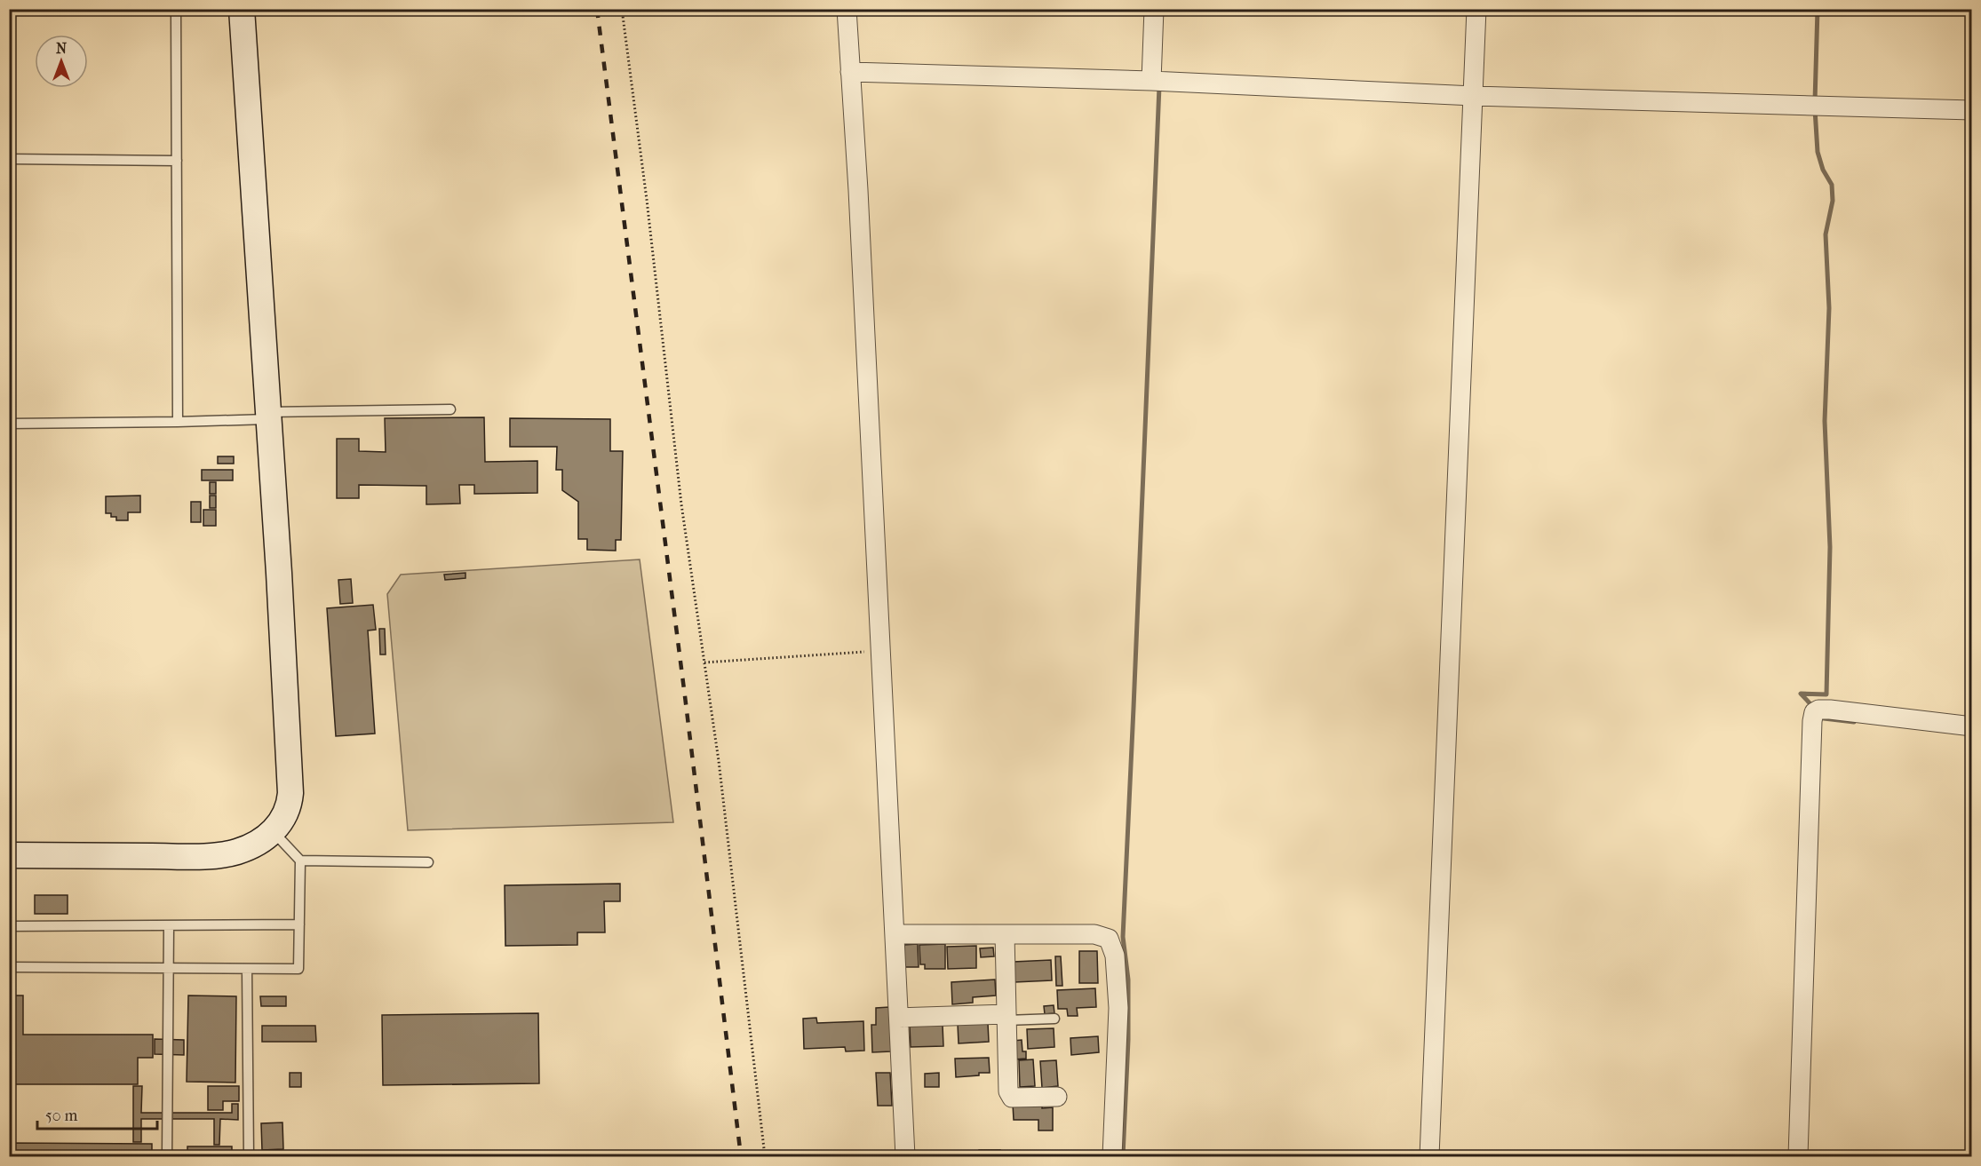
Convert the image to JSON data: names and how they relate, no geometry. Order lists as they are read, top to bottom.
{
  "scale_bar": "50 m",
  "north": "top"
}
